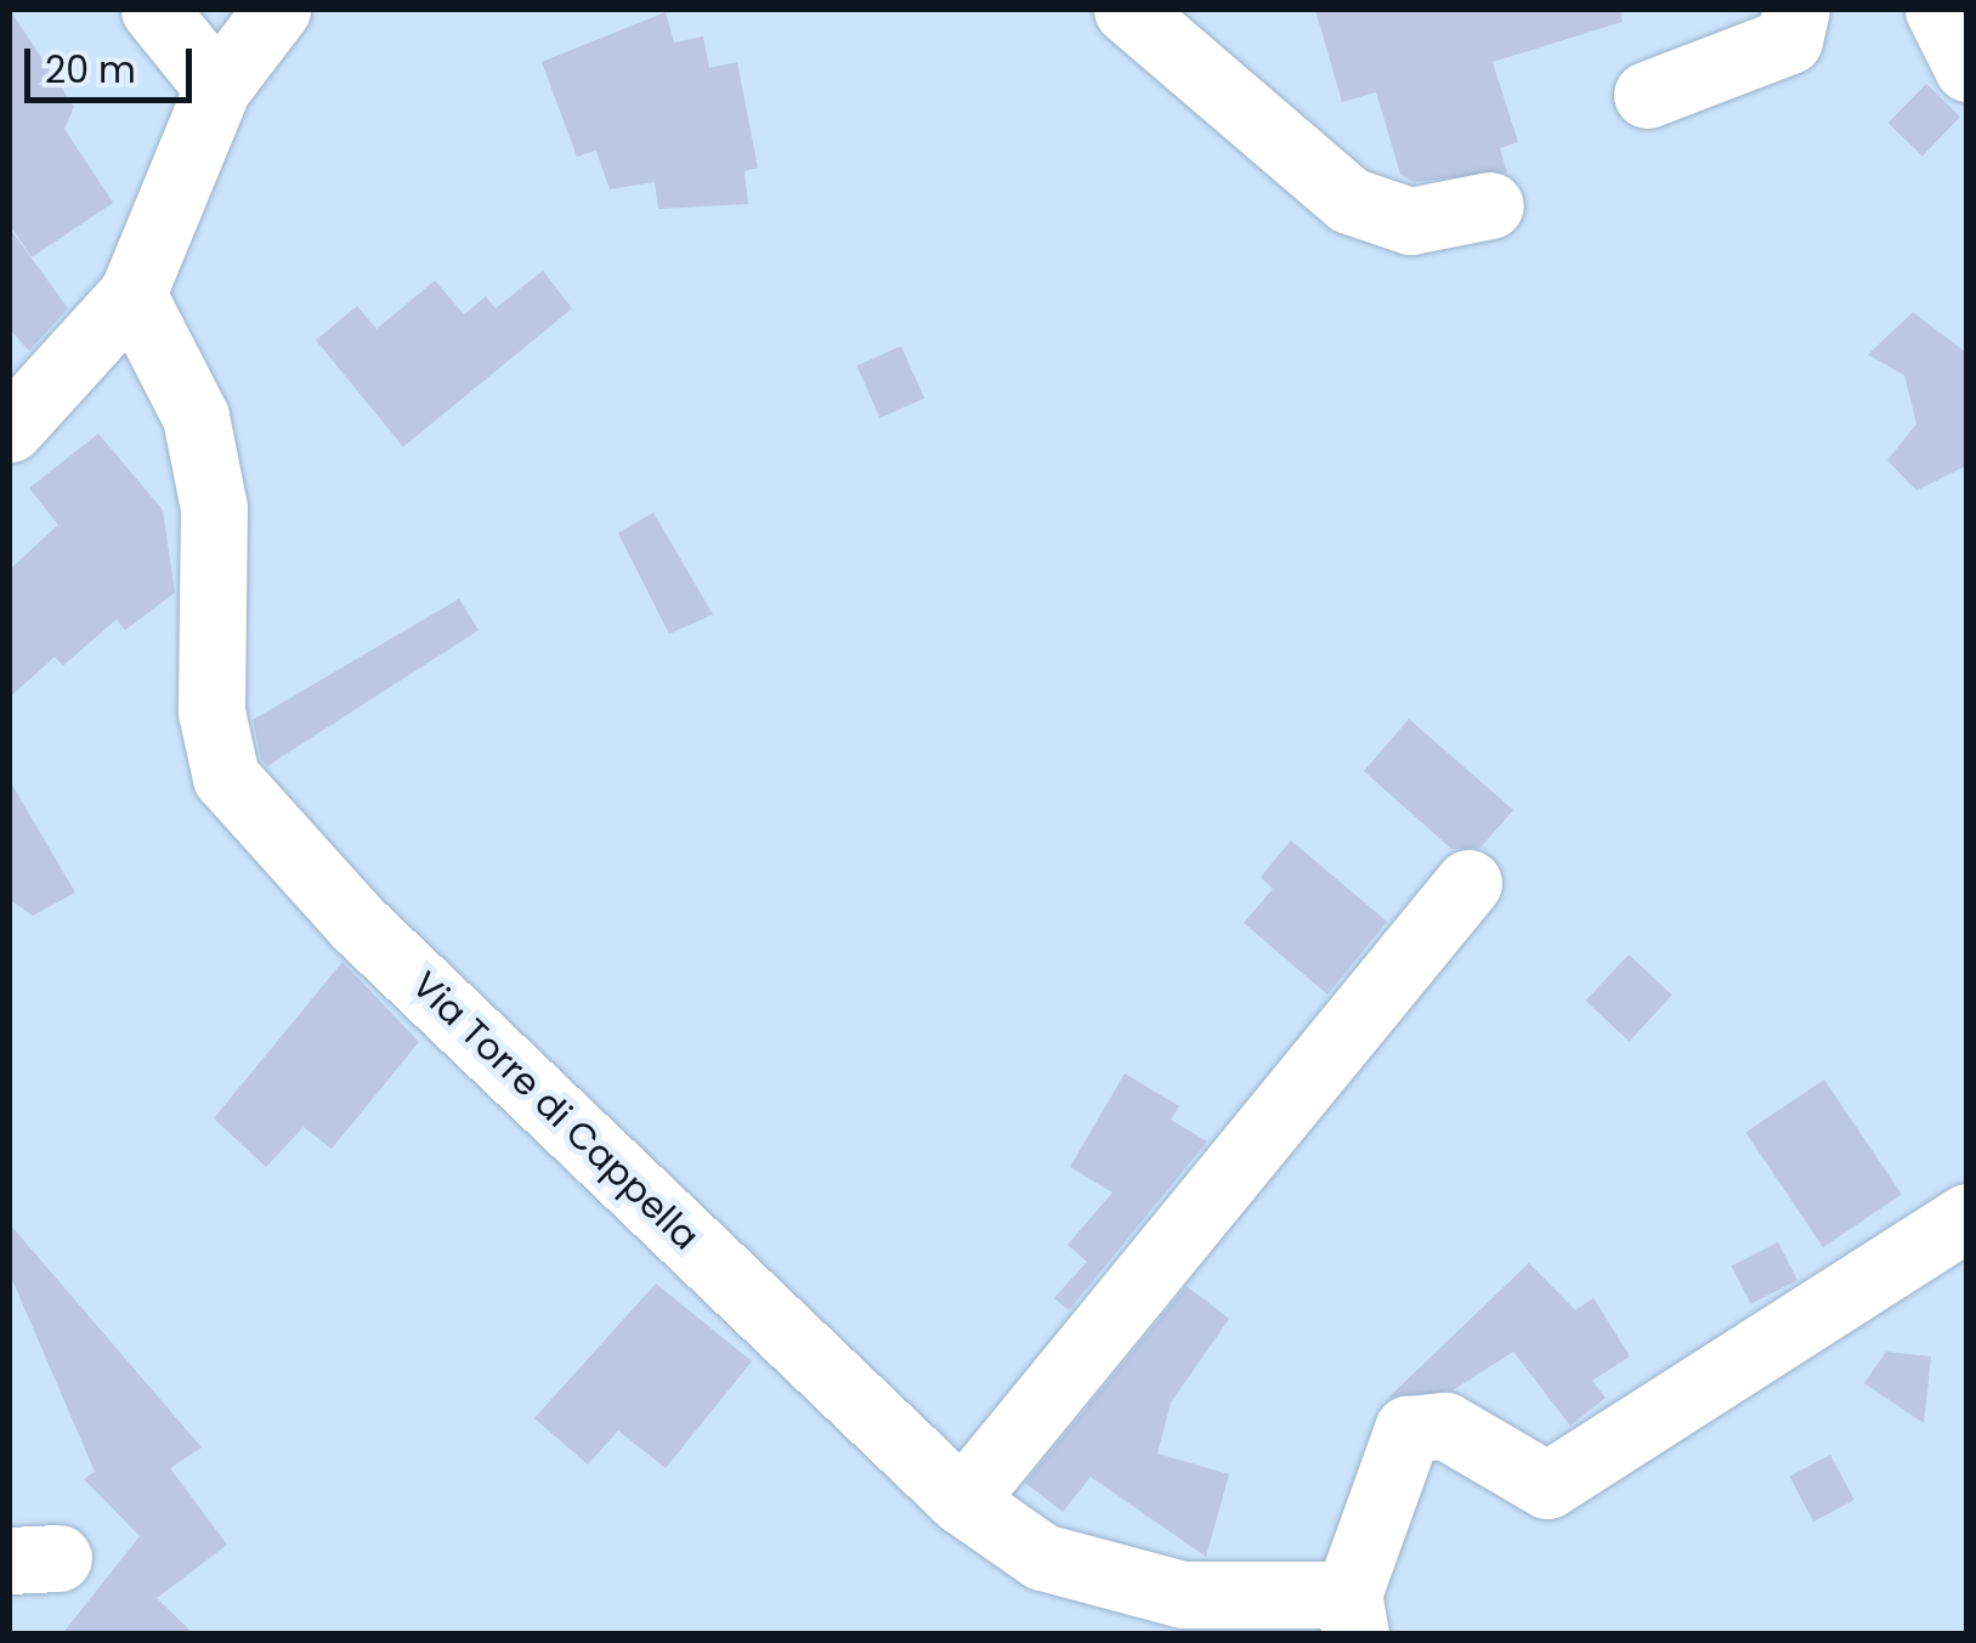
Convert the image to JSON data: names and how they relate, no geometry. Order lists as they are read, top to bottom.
{
  "streets": {
    "street": ["Via Torre di Cappella"]
  },
  "scale_bar": "20 m"
}
